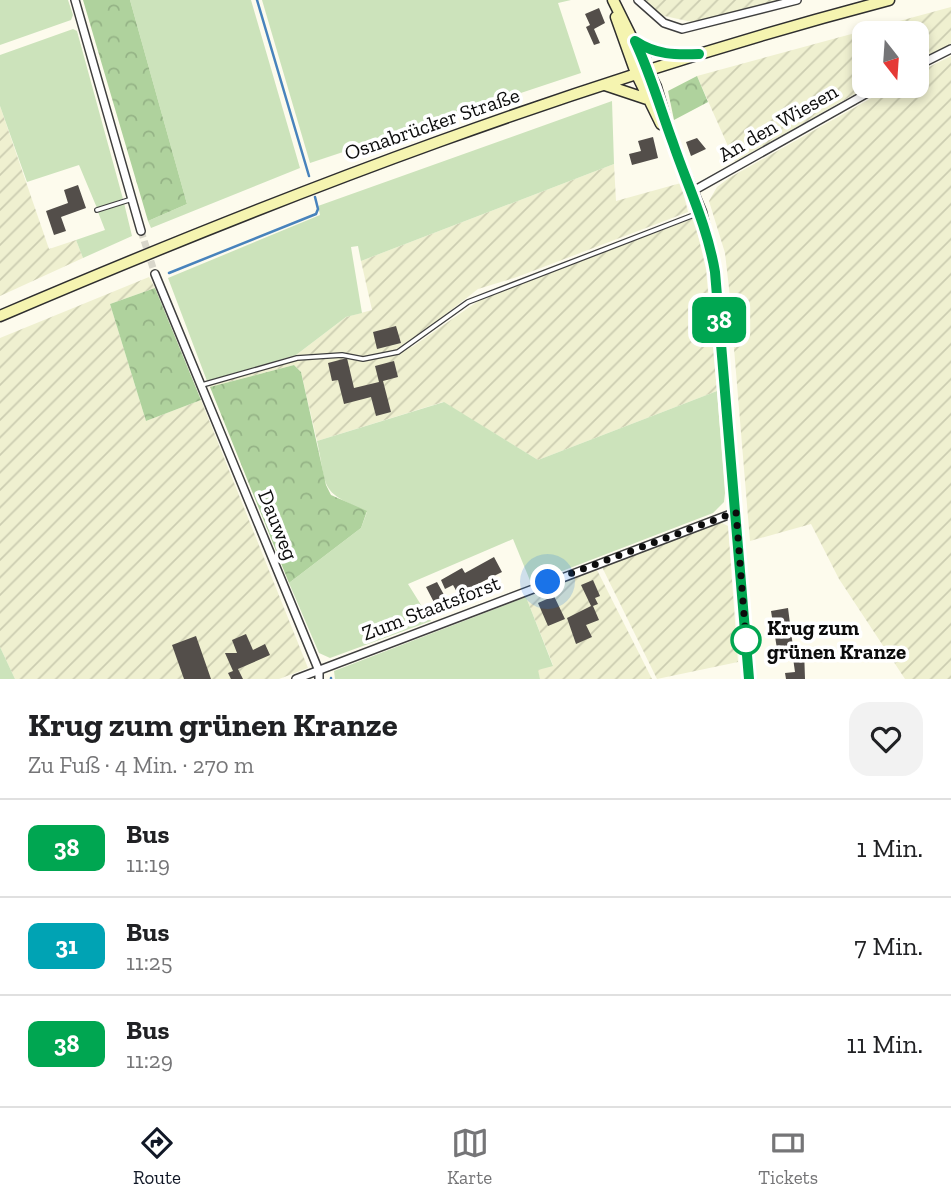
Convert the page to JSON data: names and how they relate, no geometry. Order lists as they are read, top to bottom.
{
  "streets": {
    "main road": ["Osnabrücker Straße"],
    "street": ["An den Wiesen", "Dauweg", "Zum Staatsforst"]
  },
  "crossings": [
    ["Dauweg", "Zum Staatsforst"]
  ],
  "places": ["Krug zum grünen Kranze"],
  "lines": ["bus line 38"],
  "north": "bottom",
  "page": {
    "on_map": "38",
    "heading": ["Krug zum grünen Kranze", "Zu Fuß · 4 Min. · 270 m"],
    "list": [
      {
        "mark": "38",
        "name": "Bus",
        "note": "11:19",
        "value": "1 Min."
      },
      {
        "mark": "31",
        "name": "Bus",
        "note": "11:25",
        "value": "7 Min."
      },
      {
        "mark": "38",
        "name": "Bus",
        "note": "11:29",
        "value": "11 Min."
      }
    ],
    "tabs": ["Route", "Karte", "Tickets"]
  }
}
